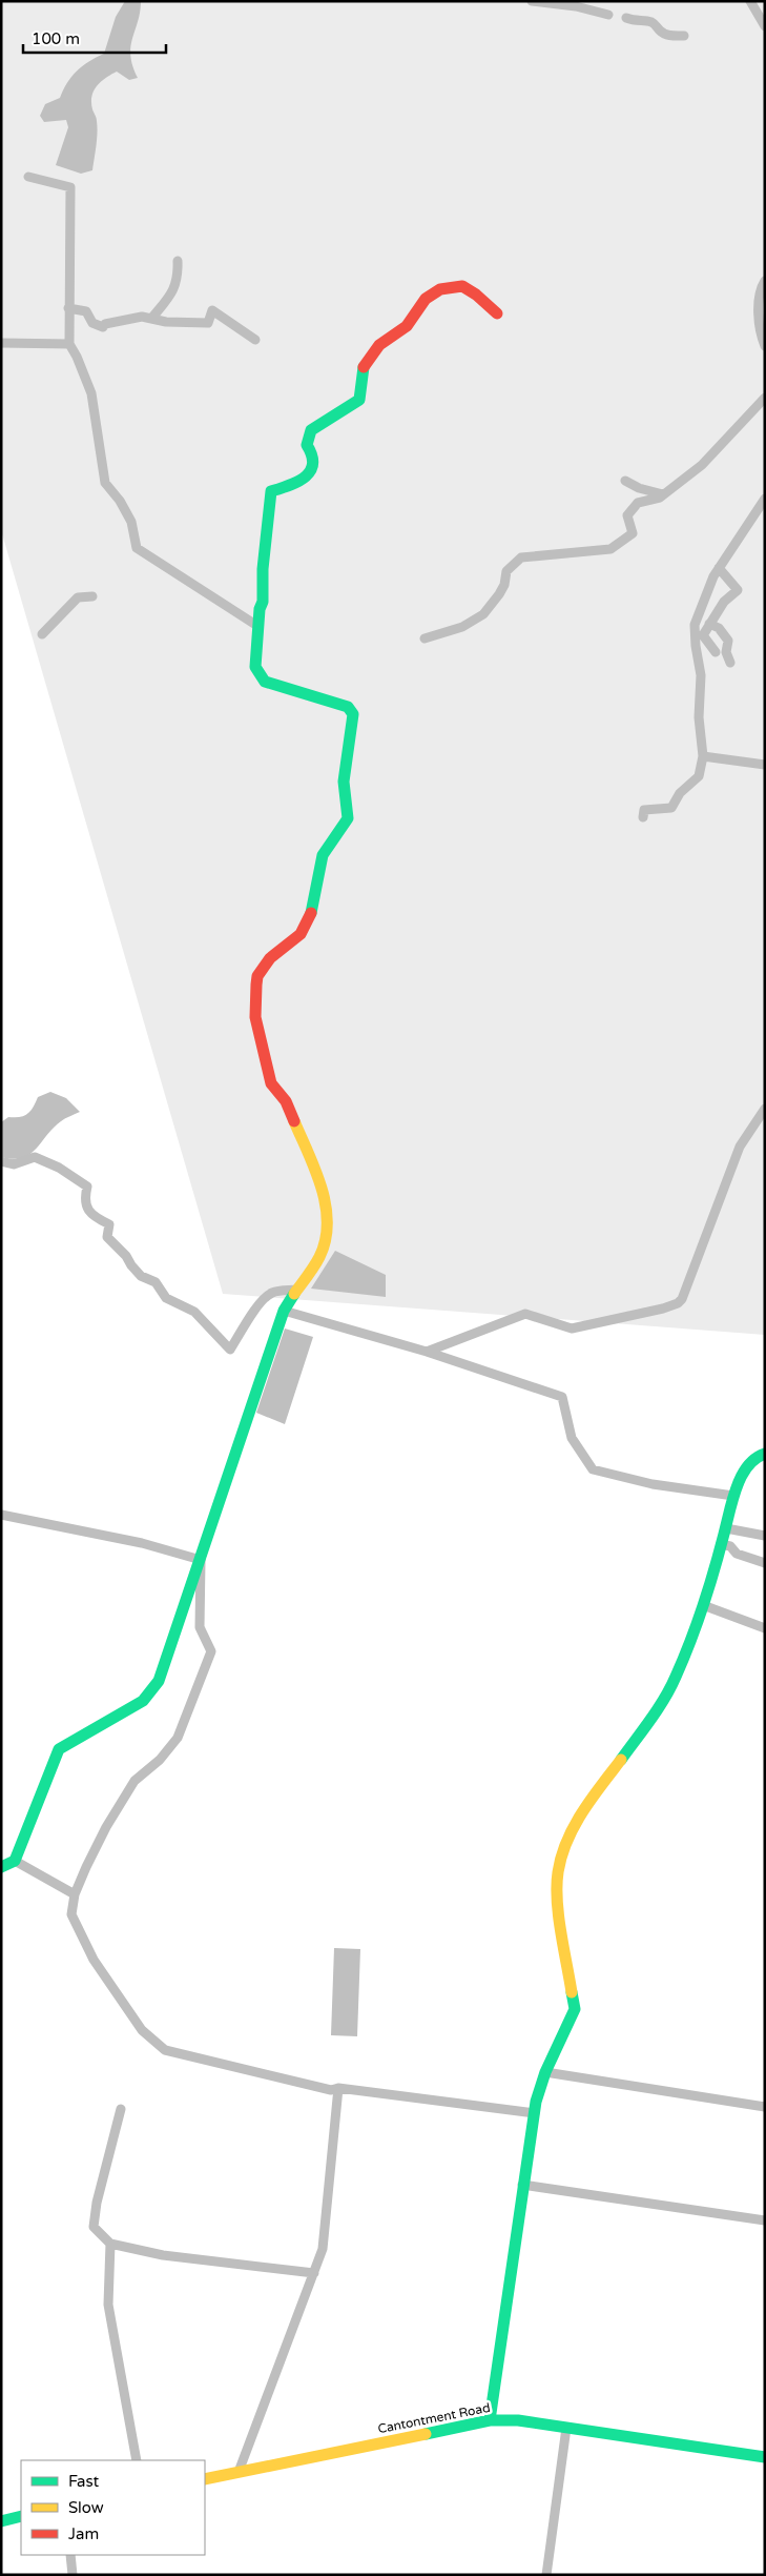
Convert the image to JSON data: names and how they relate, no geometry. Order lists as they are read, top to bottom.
{
  "streets": {
    "street": ["Cantontment Road"]
  },
  "legend": ["Fast", "Slow", "Jam"],
  "scale_bar": "100 m"
}
